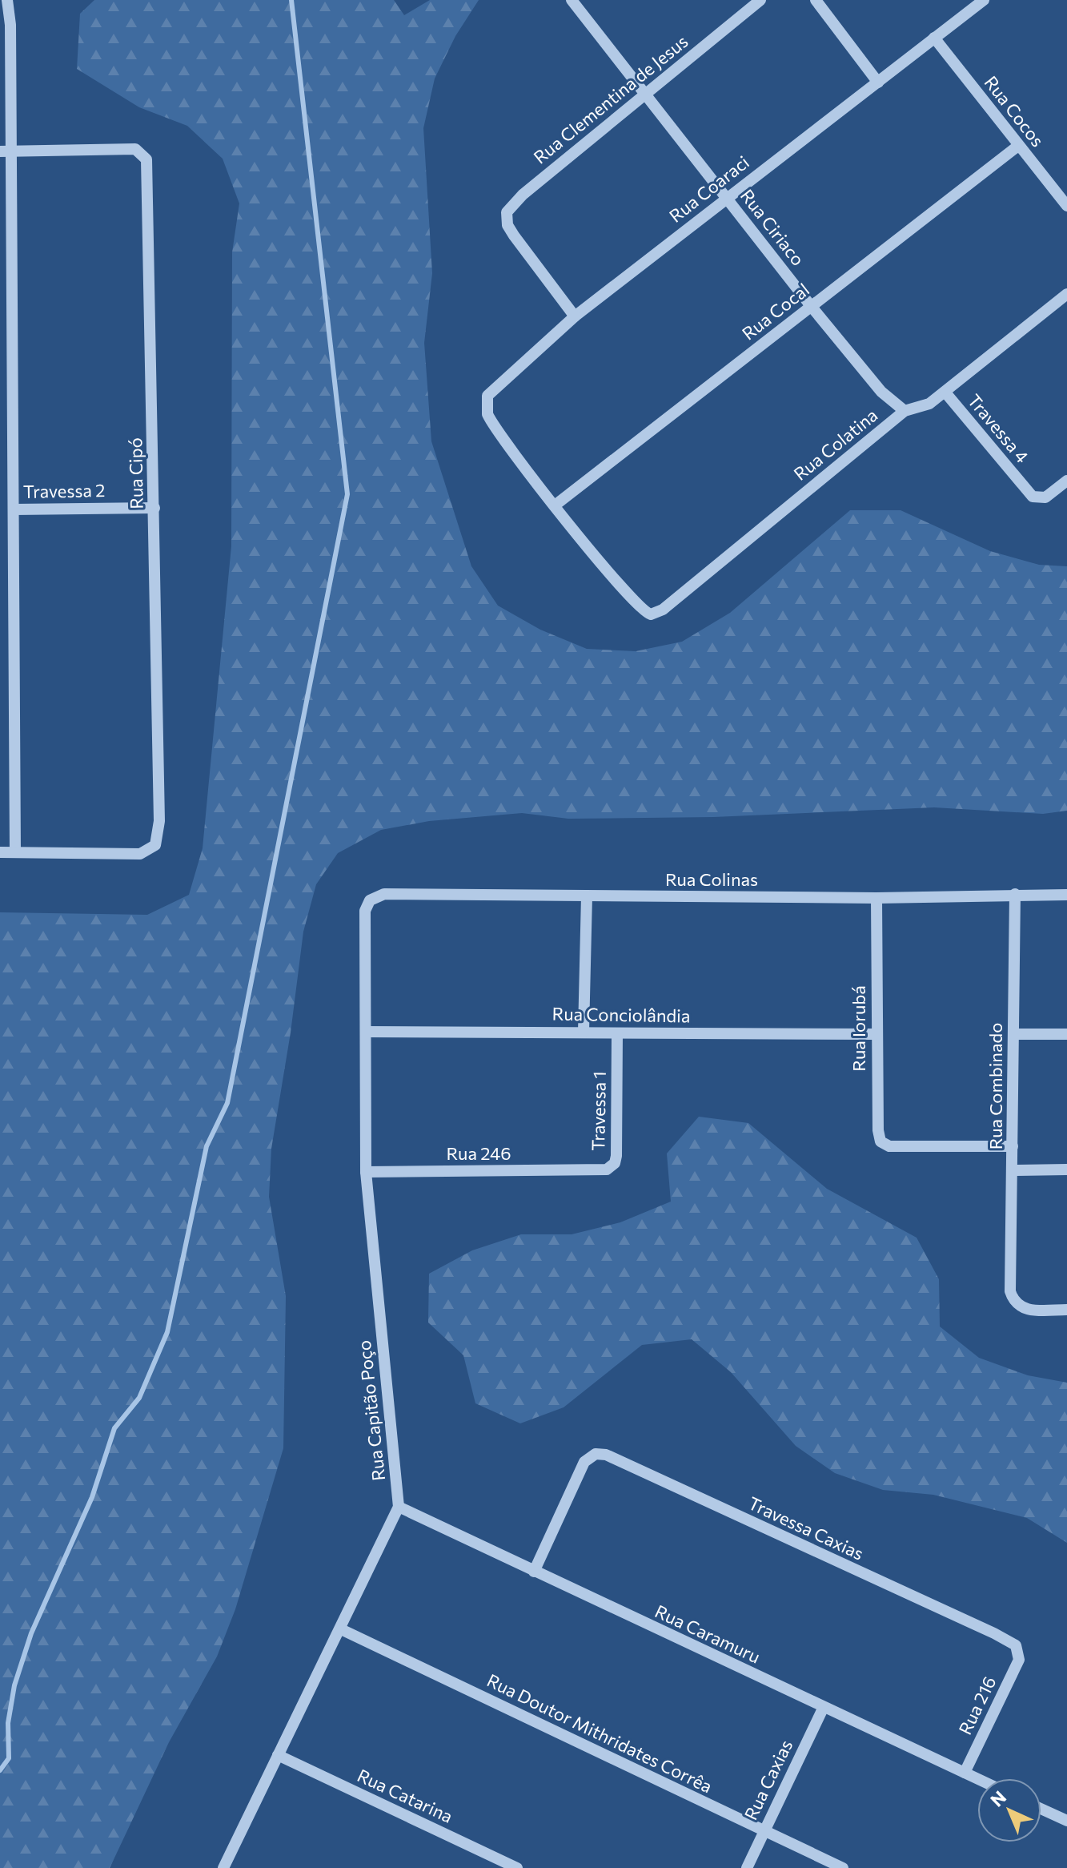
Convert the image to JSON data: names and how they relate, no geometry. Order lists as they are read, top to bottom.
{
  "streets": {
    "street": [
      "Rua Clementina de Jesus",
      "Rua Cocos",
      "Rua Coaraci",
      "Rua Ciriaco",
      "Rua Cocal",
      "Travessa 4",
      "Rua Colatina",
      "Rua Cipó",
      "Travessa 2",
      "Rua Colinas",
      "Rua Conciolândia",
      "Rua Iorubá",
      "Rua Combinado",
      "Travessa 1",
      "Rua 246",
      "Rua Capitão Poço",
      "Travessa Caxias",
      "Rua Caramuru",
      "Rua 216",
      "Rua Doutor Mithridates Corrêa",
      "Rua Caxias",
      "Rua Catarina"
    ]
  },
  "crossings": [
    ["Rua Clementina de Jesus", "Rua Coaraci"],
    ["Rua Clementina de Jesus", "Rua Ciriaco"],
    ["Rua Cocos", "Rua Coaraci"],
    ["Rua Cocos", "Rua Cocal"],
    ["Rua Coaraci", "Rua Ciriaco"],
    ["Rua Coaraci", "Rua Cocal"],
    ["Rua Coaraci", "Rua Colatina"],
    ["Rua Ciriaco", "Rua Cocal"],
    ["Rua Ciriaco", "Rua Colatina"],
    ["Rua Cocal", "Rua Colatina"],
    ["Travessa 4", "Rua Colatina"],
    ["Rua Cipó", "Travessa 2"],
    ["Rua Colinas", "Rua Iorubá"],
    ["Rua Colinas", "Rua Combinado"],
    ["Rua Colinas", "Rua Capitão Poço"],
    ["Rua Conciolândia", "Rua Iorubá"],
    ["Rua Conciolândia", "Travessa 1"],
    ["Rua Conciolândia", "Rua Capitão Poço"],
    ["Rua Iorubá", "Rua Combinado"],
    ["Travessa 1", "Rua 246"],
    ["Rua 246", "Rua Capitão Poço"],
    ["Rua Capitão Poço", "Rua Caramuru"],
    ["Travessa Caxias", "Rua Caramuru"],
    ["Travessa Caxias", "Rua 216"],
    ["Rua Caramuru", "Rua 216"],
    ["Rua Caramuru", "Rua Caxias"],
    ["Rua Doutor Mithridates Corrêa", "Rua Caxias"]
  ],
  "north": "top left"
}
